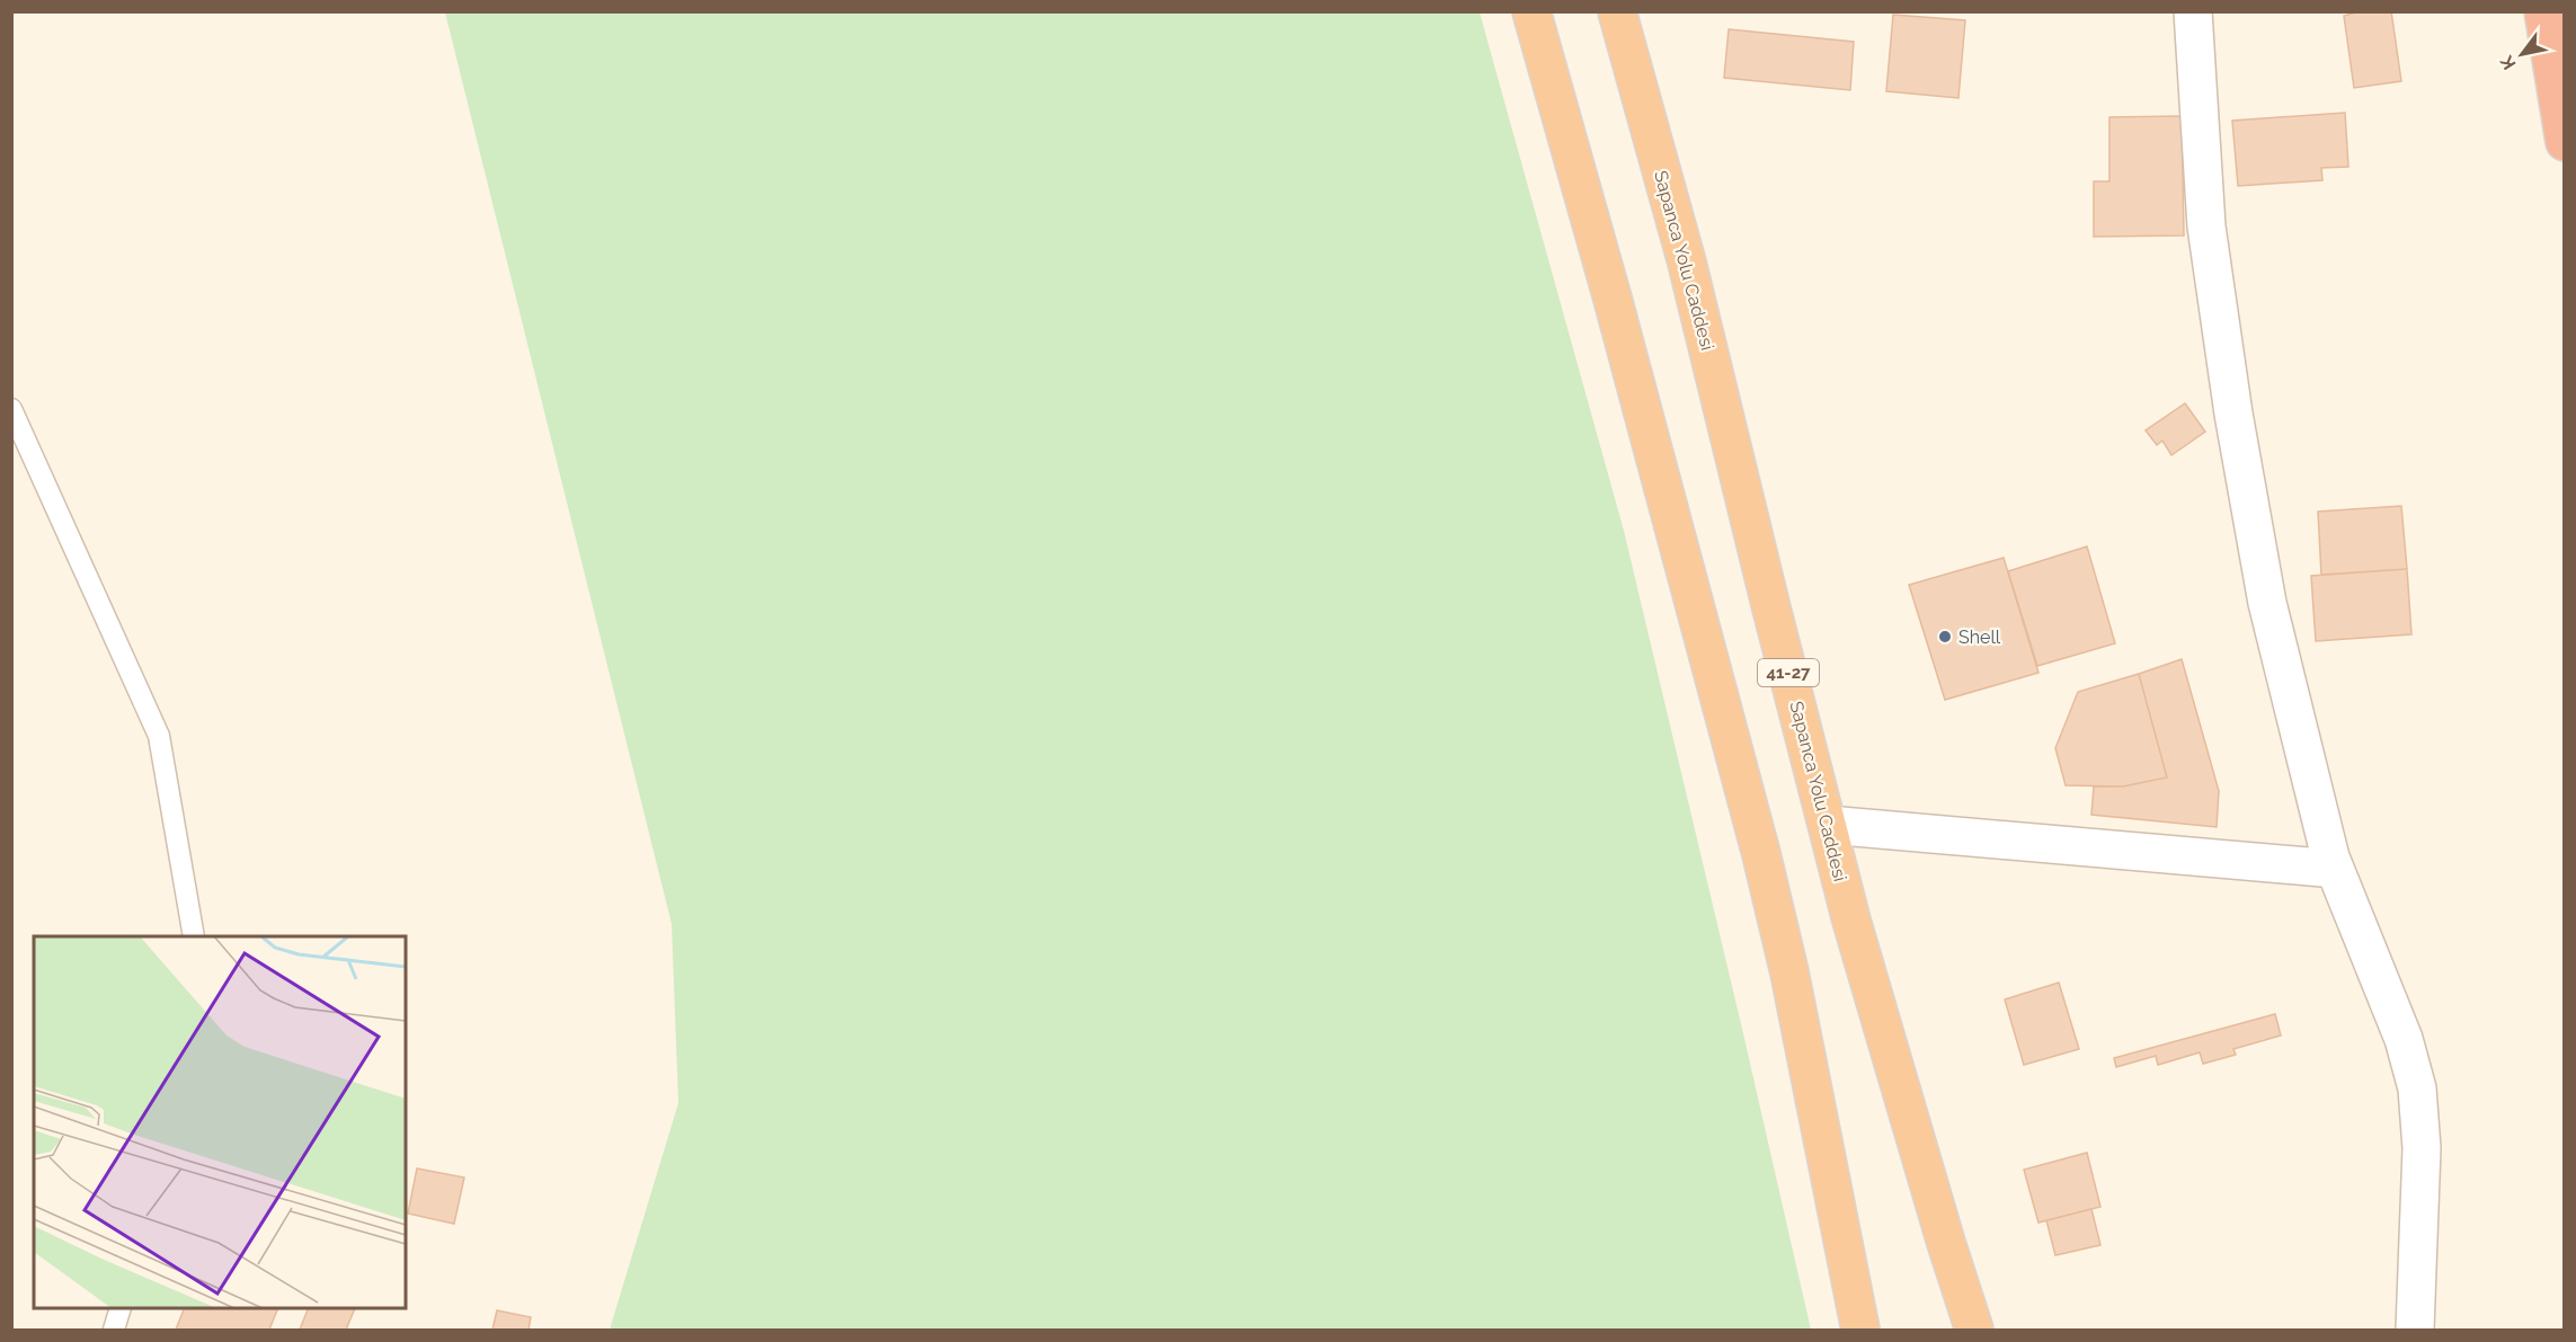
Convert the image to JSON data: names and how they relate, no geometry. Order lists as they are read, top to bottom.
{
  "streets": {
    "highway": ["Sapanca Yolu Caddesi", "41-27"]
  },
  "places": ["Shell"],
  "north": "bottom left"
}
